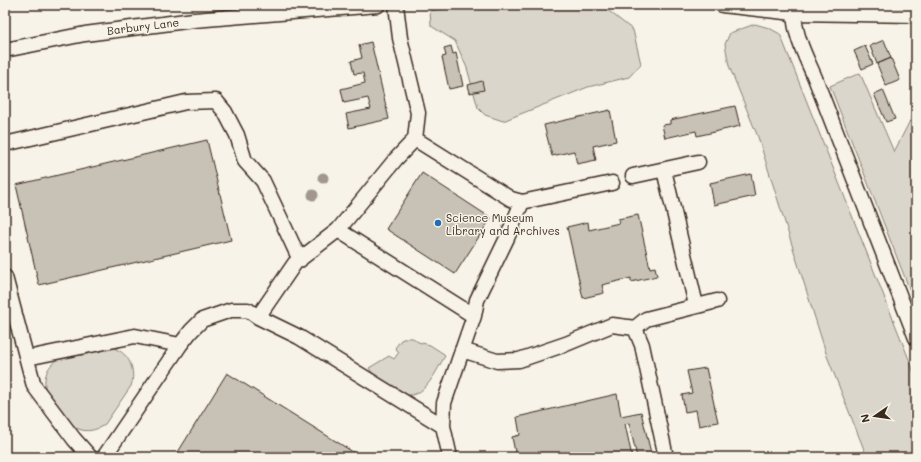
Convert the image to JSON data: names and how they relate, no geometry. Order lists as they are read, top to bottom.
{
  "streets": {
    "street": ["Barbury Lane"]
  },
  "places": ["Science Museum Library and Archives"],
  "north": "left"
}
